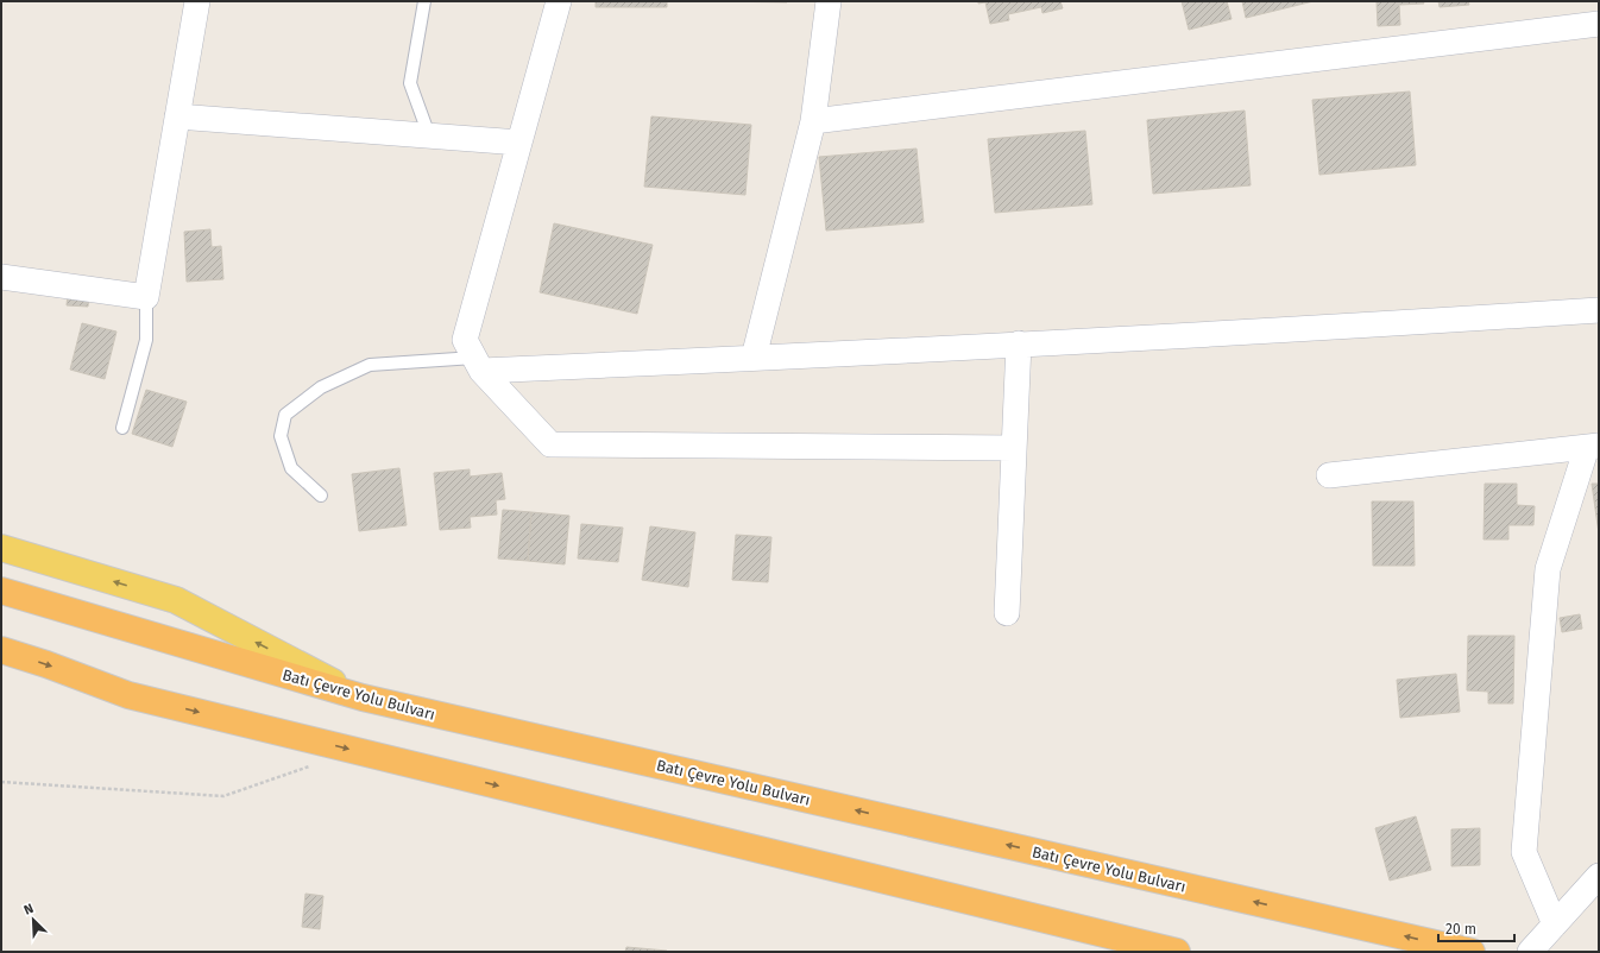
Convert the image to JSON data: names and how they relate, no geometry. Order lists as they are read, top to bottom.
{
  "streets": {
    "highway": ["Batı Çevre Yolu Bulvarı"]
  },
  "scale_bar": "20 m",
  "north": "top left"
}
